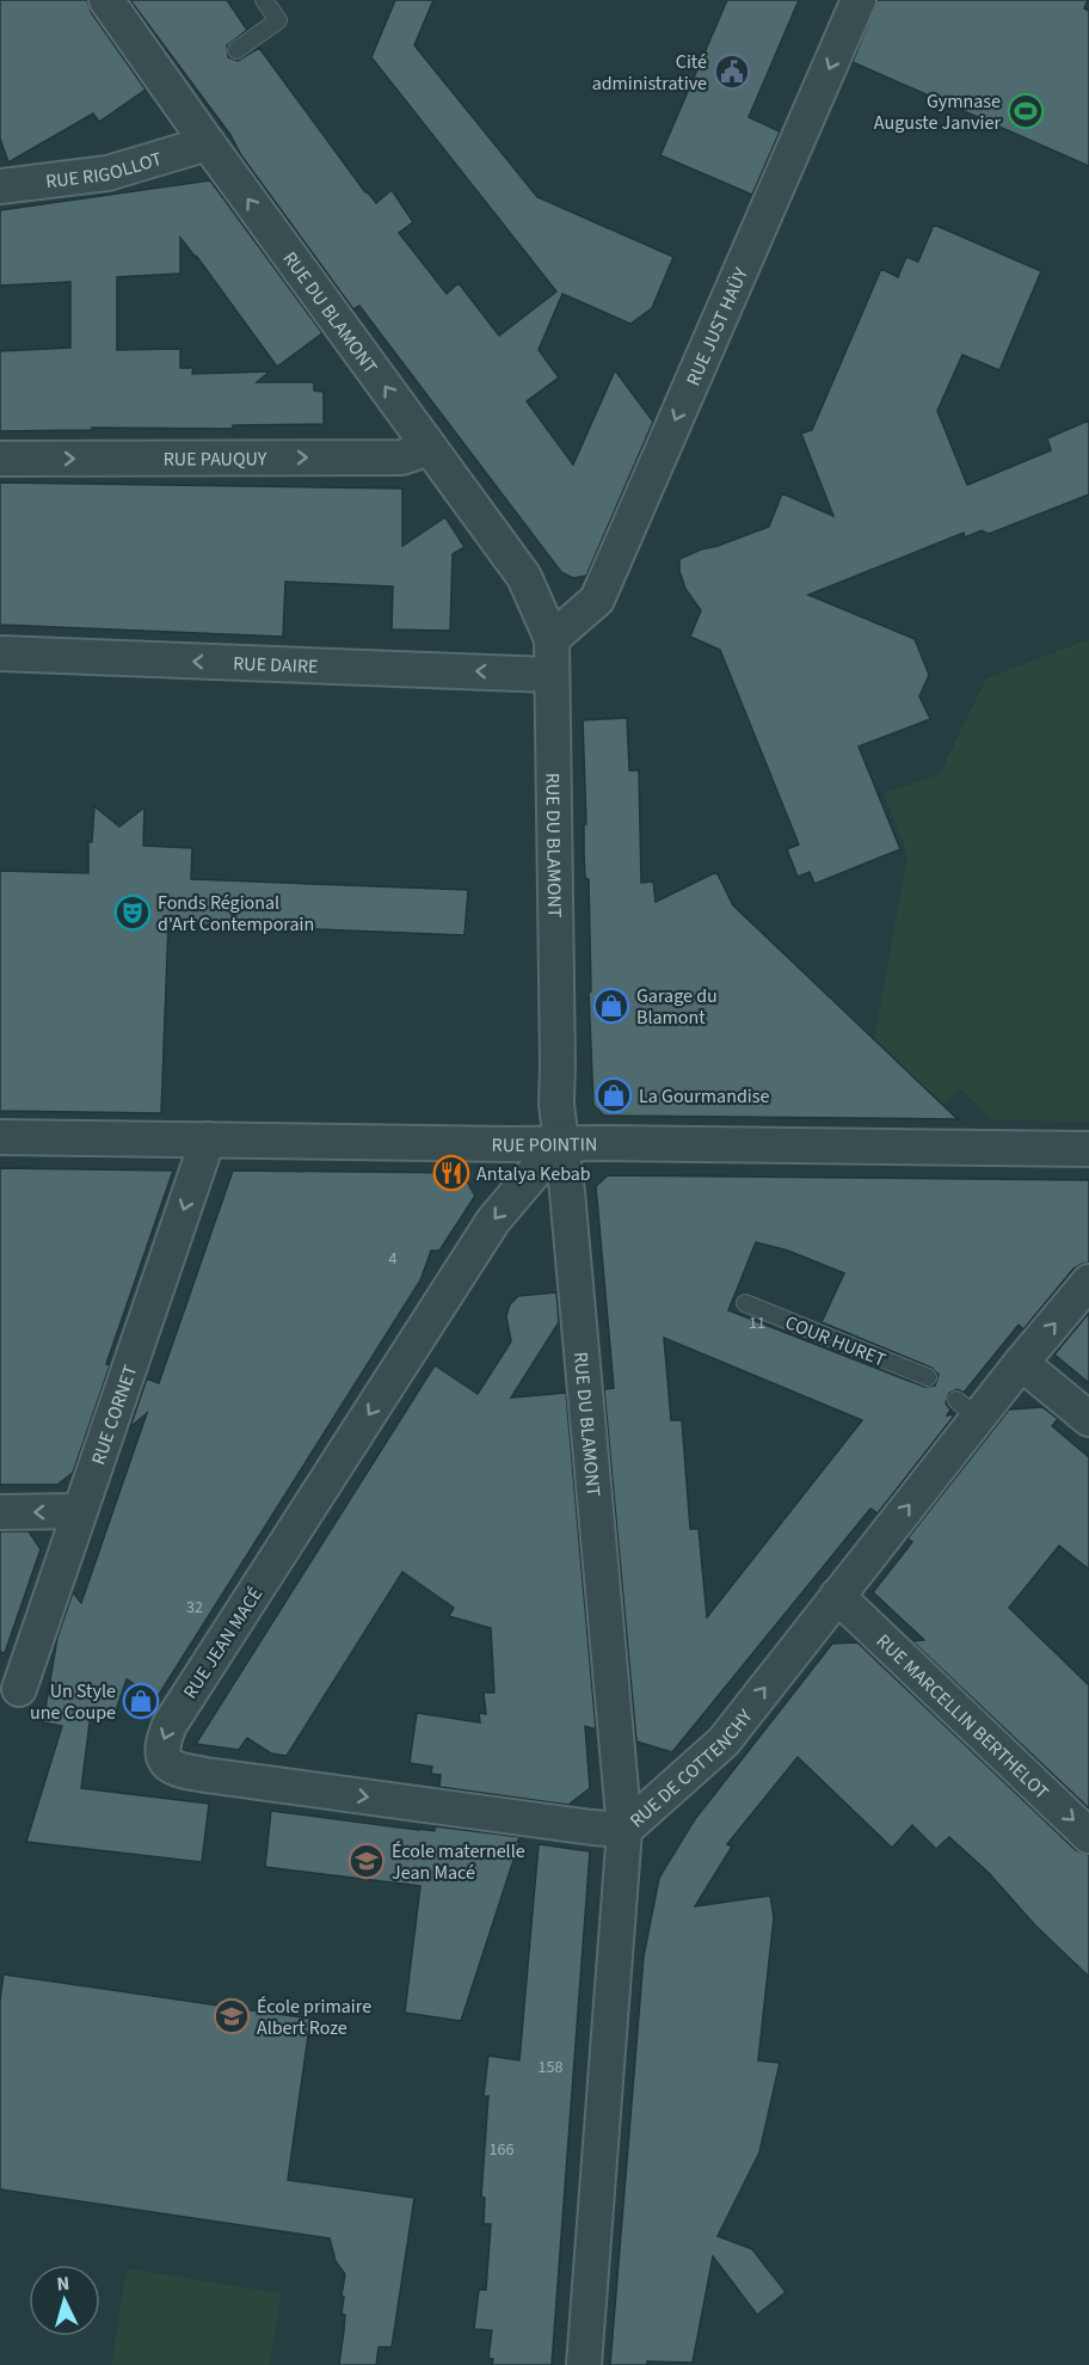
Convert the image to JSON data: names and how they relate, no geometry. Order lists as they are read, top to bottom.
{
  "streets": {
    "street": [
      "RUE RIGOLLOT",
      "RUE DU BLAMONT",
      "RUE JUST HAÜY",
      "RUE PAUQUY",
      "RUE DAIRE",
      "RUE POINTIN",
      "RUE CORNET",
      "RUE JEAN MACÉ",
      "RUE MARCELLIN BERTHELOT",
      "RUE DE COTTENCHY"
    ],
    "lane": ["COUR HURET"]
  },
  "crossings": [
    ["RUE RIGOLLOT", "RUE DU BLAMONT"],
    ["RUE DU BLAMONT", "RUE JUST HAÜY"],
    ["RUE DU BLAMONT", "RUE PAUQUY"],
    ["RUE DU BLAMONT", "RUE DAIRE"],
    ["RUE DU BLAMONT", "RUE POINTIN"],
    ["RUE DU BLAMONT", "RUE JEAN MACÉ"],
    ["RUE DU BLAMONT", "RUE DE COTTENCHY"],
    ["RUE POINTIN", "RUE CORNET"],
    ["RUE POINTIN", "RUE JEAN MACÉ"],
    ["RUE JEAN MACÉ", "RUE DE COTTENCHY"],
    ["RUE MARCELLIN BERTHELOT", "RUE DE COTTENCHY"]
  ],
  "one_way": [
    "RUE JUST HAÜY",
    "RUE PAUQUY",
    "RUE DAIRE",
    "RUE CORNET",
    "RUE MARCELLIN BERTHELOT",
    "RUE DE COTTENCHY"
  ],
  "places": {
    "public building": ["Cité administrative"],
    "sports": ["Gymnase Auguste Janvier"],
    "theatre": ["Fonds Régional d'Art Contemporain"],
    "shop": ["Garage du Blamont", "La Gourmandise", "Un Style une Coupe"],
    "restaurant": ["Antalya Kebab"],
    "school or university": ["École maternelle Jean Macé", "École primaire Albert Roze"]
  },
  "house_numbers": [
    "4",
    "11",
    "32",
    "158",
    "166"
  ],
  "north": "top"
}
